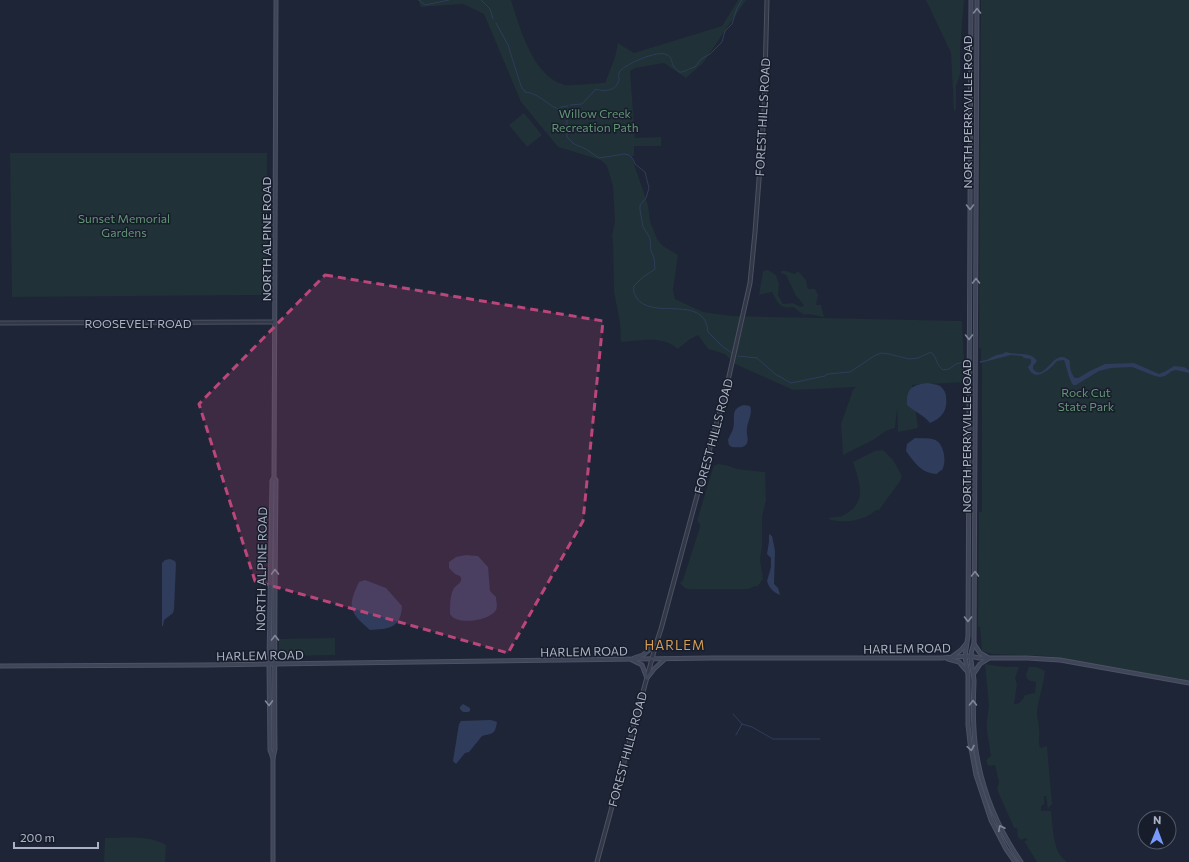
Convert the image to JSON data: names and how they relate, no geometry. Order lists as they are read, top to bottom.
{
  "streets": {
    "main road": ["NORTH PERRYVILLE ROAD", "NORTH ALPINE ROAD", "HARLEM ROAD"],
    "street": ["FOREST HILLS ROAD", "ROOSEVELT ROAD"]
  },
  "crossings": [
    ["NORTH PERRYVILLE ROAD", "HARLEM ROAD"],
    ["FOREST HILLS ROAD", "HARLEM ROAD"],
    ["NORTH ALPINE ROAD", "ROOSEVELT ROAD"],
    ["NORTH ALPINE ROAD", "HARLEM ROAD"]
  ],
  "districts": ["HARLEM"],
  "parks": ["Willow Creek Recreation Path", "Sunset Memorial Gardens", "Rock Cut State Park"],
  "scale_bar": "200 m",
  "north": "top"
}
